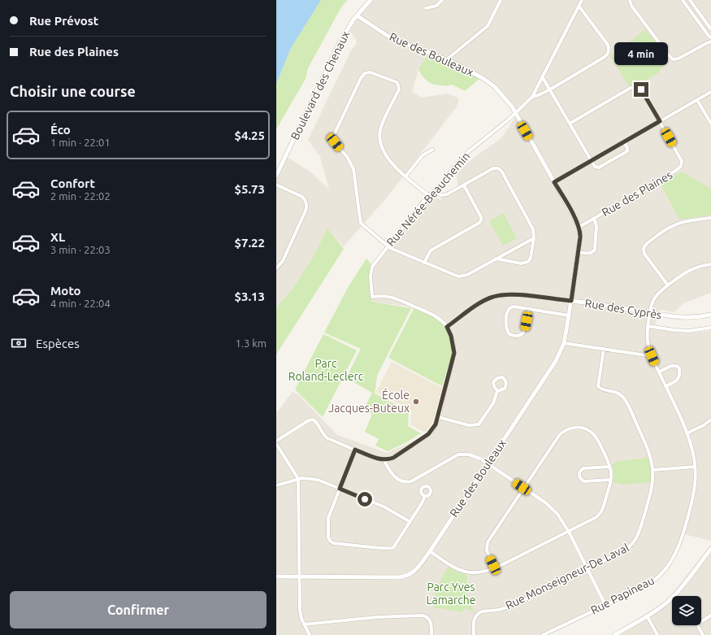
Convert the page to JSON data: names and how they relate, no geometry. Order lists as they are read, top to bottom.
{
  "streets": {
    "street": [
      "Rue des Bouleaux",
      "Boulevard des Chenaux",
      "Rue des Plaines",
      "Rue Nérée-Beauchemin",
      "Rue des Cyprès",
      "Rue Monseigneur-De Laval",
      "Rue Papineau"
    ]
  },
  "crossings": [
    ["Rue des Bouleaux", "Boulevard des Chenaux"],
    ["Rue des Bouleaux", "Rue des Plaines"],
    ["Rue des Bouleaux", "Rue Nérée-Beauchemin"],
    ["Rue des Bouleaux", "Rue des Cyprès"],
    ["Rue Nérée-Beauchemin", "Rue des Cyprès"],
    ["Rue des Cyprès", "Rue Papineau"]
  ],
  "parks": ["Parc Roland-Leclerc", "Parc Yves Lamarche"],
  "places": ["École Jacques-Buteux"],
  "page": {
    "banner": ["Rue Prévost", "Rue des Plaines"],
    "bubble": "4 min",
    "heading": "Choisir une course",
    "list": [
      {
        "name": "Éco",
        "note": "1 min · 22:01",
        "value": "$4.25"
      },
      {
        "name": "Confort",
        "note": "2 min · 22:02",
        "value": "$5.73"
      },
      {
        "name": "XL",
        "note": "3 min · 22:03",
        "value": "$7.22"
      },
      {
        "name": "Moto",
        "note": "4 min · 22:04",
        "value": "$3.13"
      }
    ],
    "pay": ["Espèces", "1.3 km"],
    "buttons": "Confirmer"
  }
}
